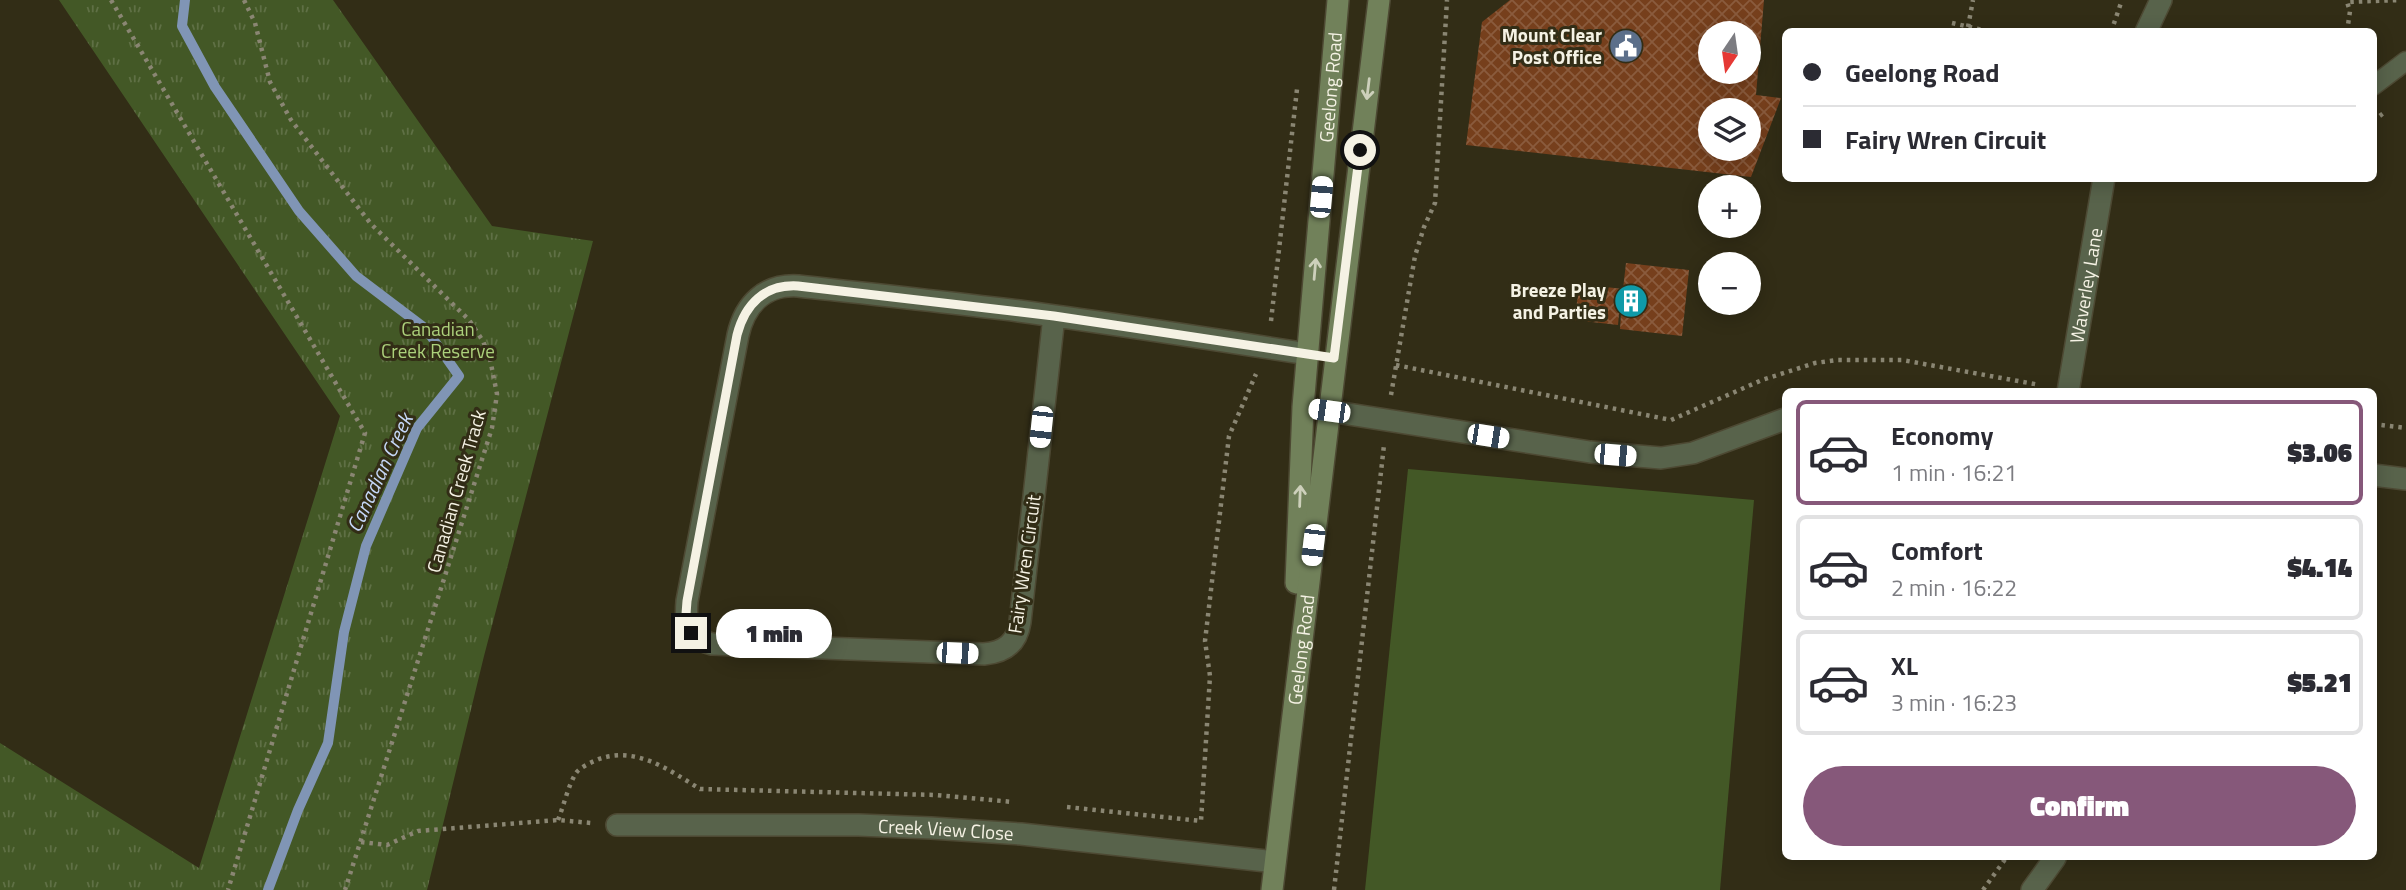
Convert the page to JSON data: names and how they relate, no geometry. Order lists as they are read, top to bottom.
{
  "streets": {
    "main road": ["Geelong Road"],
    "street": ["Waverley Lane", "Fairy Wren Circuit", "Creek View Close"],
    "path": ["Canadian Creek Track"]
  },
  "crossings": [
    ["Geelong Road", "Creek View Close"]
  ],
  "water": ["Canadian Creek"],
  "parks": ["Canadian Creek Reserve"],
  "places": {
    "public building": ["Mount Clear Post Office"],
    "building": ["Breeze Play and Parties"]
  },
  "north": "bottom",
  "page": {
    "map_buttons": ["+", "−"],
    "banner": ["Geelong Road", "Fairy Wren Circuit"],
    "list": [
      {
        "name": "Economy",
        "note": "1 min · 16:21",
        "value": "$3.06"
      },
      {
        "name": "Comfort",
        "note": "2 min · 16:22",
        "value": "$4.14"
      },
      {
        "name": "XL",
        "note": "3 min · 16:23",
        "value": "$5.21"
      }
    ],
    "bubble": "1 min",
    "buttons": "Confirm"
  }
}
